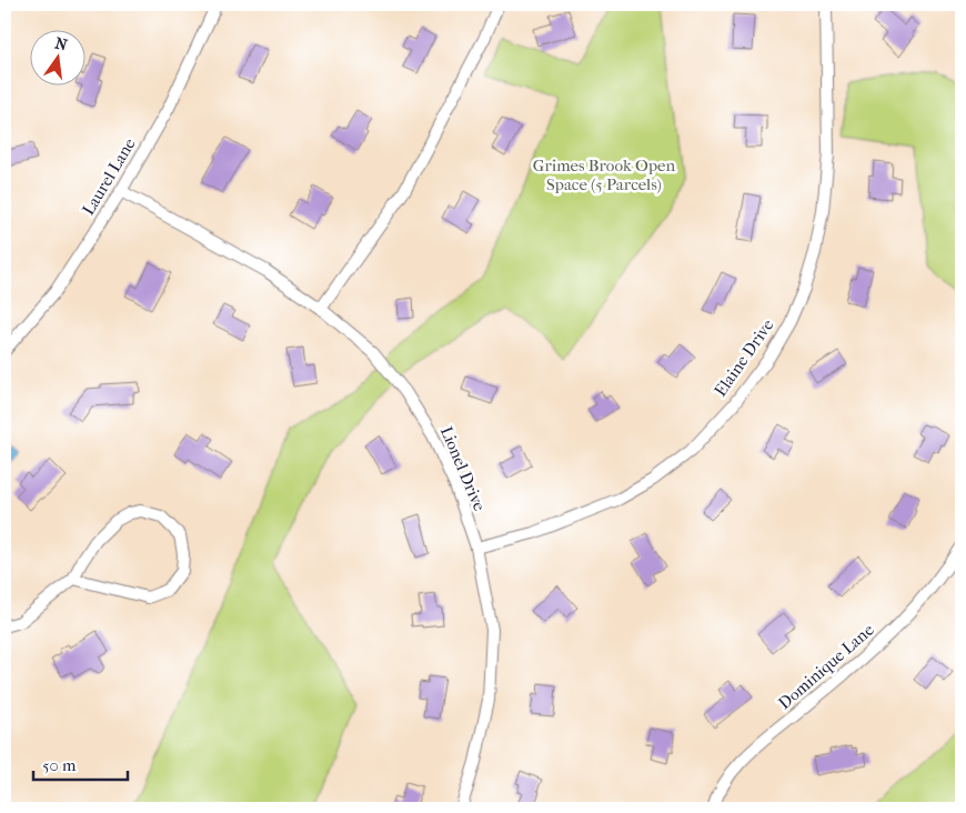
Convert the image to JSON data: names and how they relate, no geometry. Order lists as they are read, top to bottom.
{
  "streets": {
    "street": [
      "Laurel Lane",
      "Elaine Drive",
      "Lionel Drive",
      "Dominique Lane"
    ]
  },
  "crossings": [
    ["Laurel Lane", "Lionel Drive"],
    ["Elaine Drive", "Lionel Drive"]
  ],
  "parks": ["Grimes Brook Open Space (5 Parcels)"],
  "scale_bar": "50 m",
  "north": "top"
}
